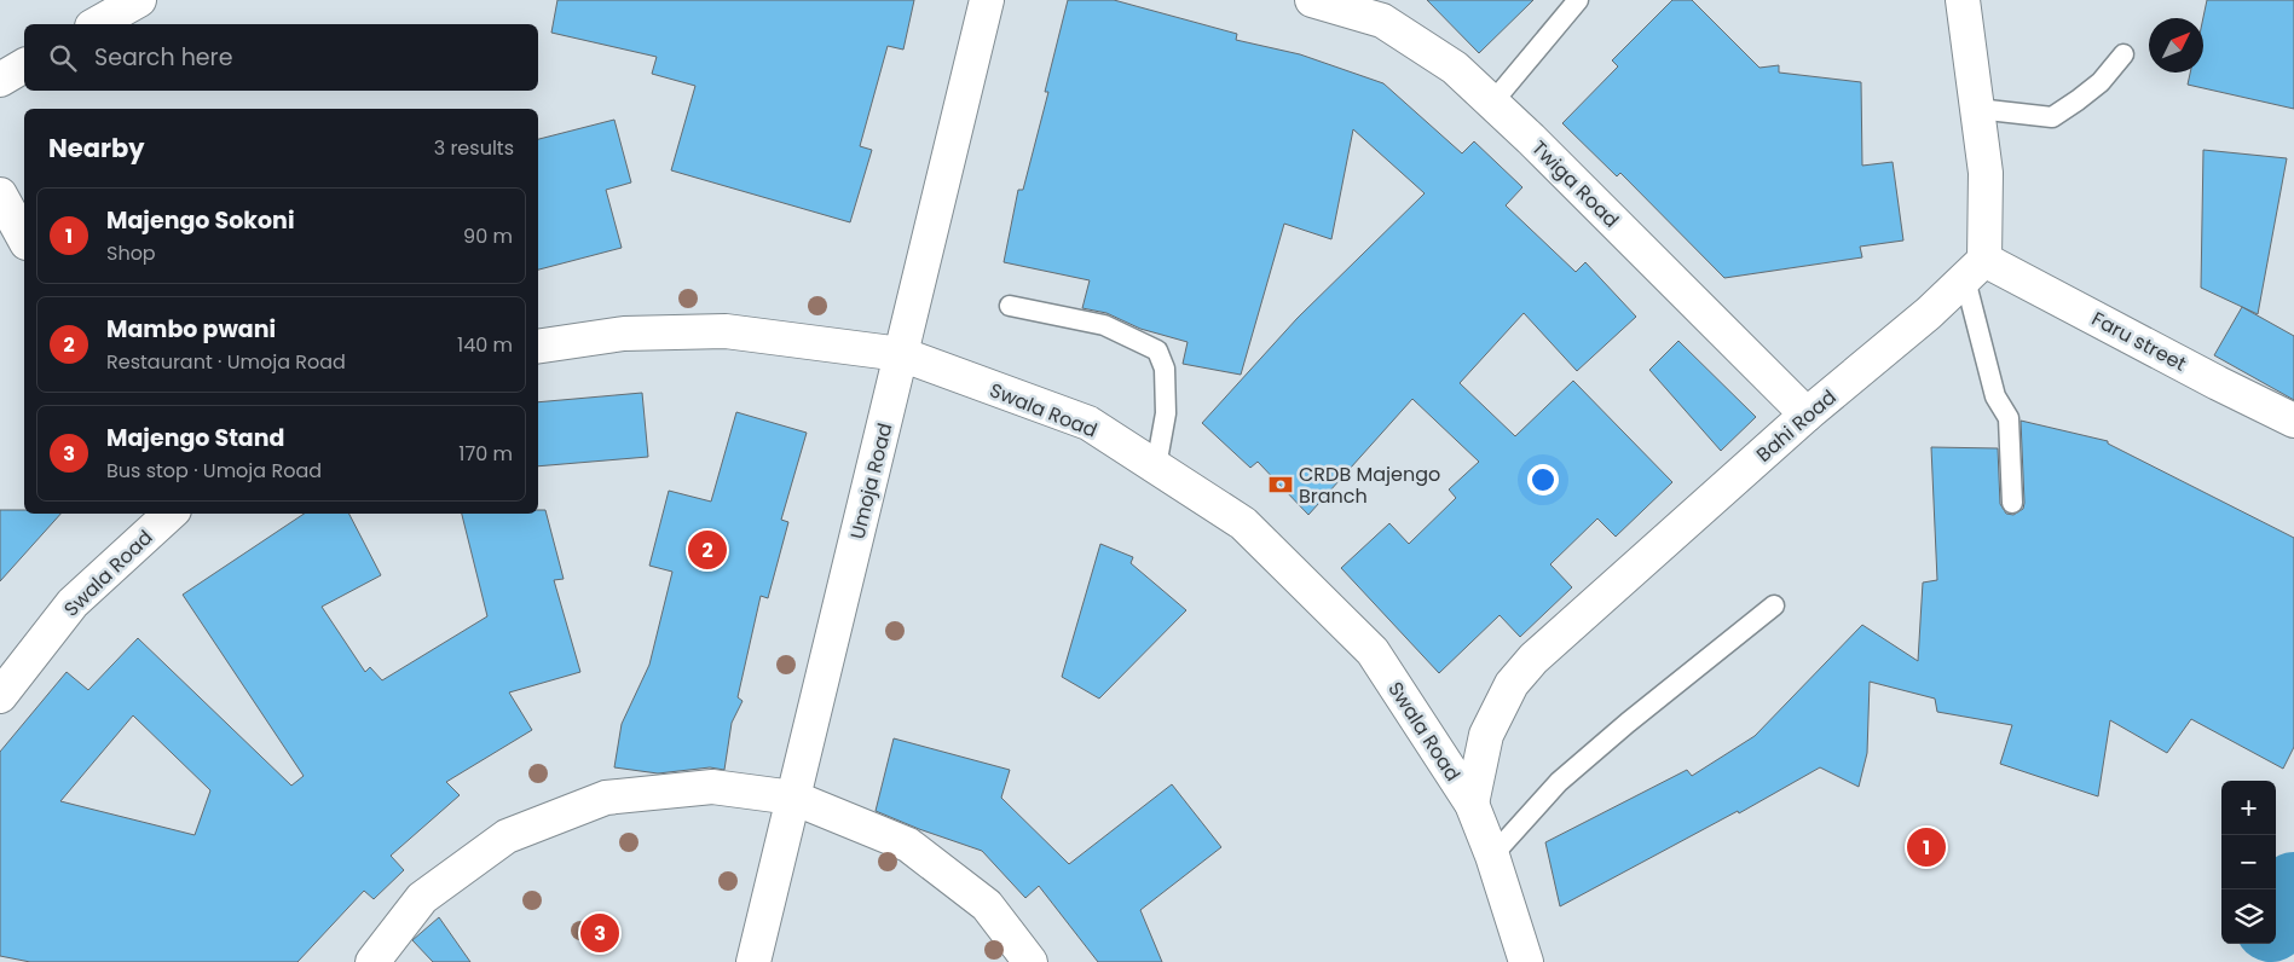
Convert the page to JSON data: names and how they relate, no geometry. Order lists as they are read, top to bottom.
{
  "streets": {
    "street": [
      "Twiga Road",
      "Faru street",
      "Swala Road",
      "Bahi Road",
      "Umoja Road"
    ]
  },
  "crossings": [
    ["Twiga Road", "Bahi Road"],
    ["Faru street", "Bahi Road"],
    ["Swala Road", "Bahi Road"],
    ["Swala Road", "Umoja Road"]
  ],
  "places": {
    "bank": ["CRDB Majengo Branch"]
  },
  "north": "top right",
  "page": {
    "search": "Search here",
    "heading": ["Nearby", "3 results"],
    "list": [
      {
        "mark": "1",
        "name": "Majengo Sokoni",
        "note": "Shop",
        "value": "90 m"
      },
      {
        "mark": "2",
        "name": "Mambo pwani",
        "note": "Restaurant · Umoja Road",
        "value": "140 m"
      },
      {
        "mark": "3",
        "name": "Majengo Stand",
        "note": "Bus stop · Umoja Road",
        "value": "170 m"
      }
    ],
    "pins": ["2", "1", "3"],
    "map_buttons": ["+", "−"]
  }
}
